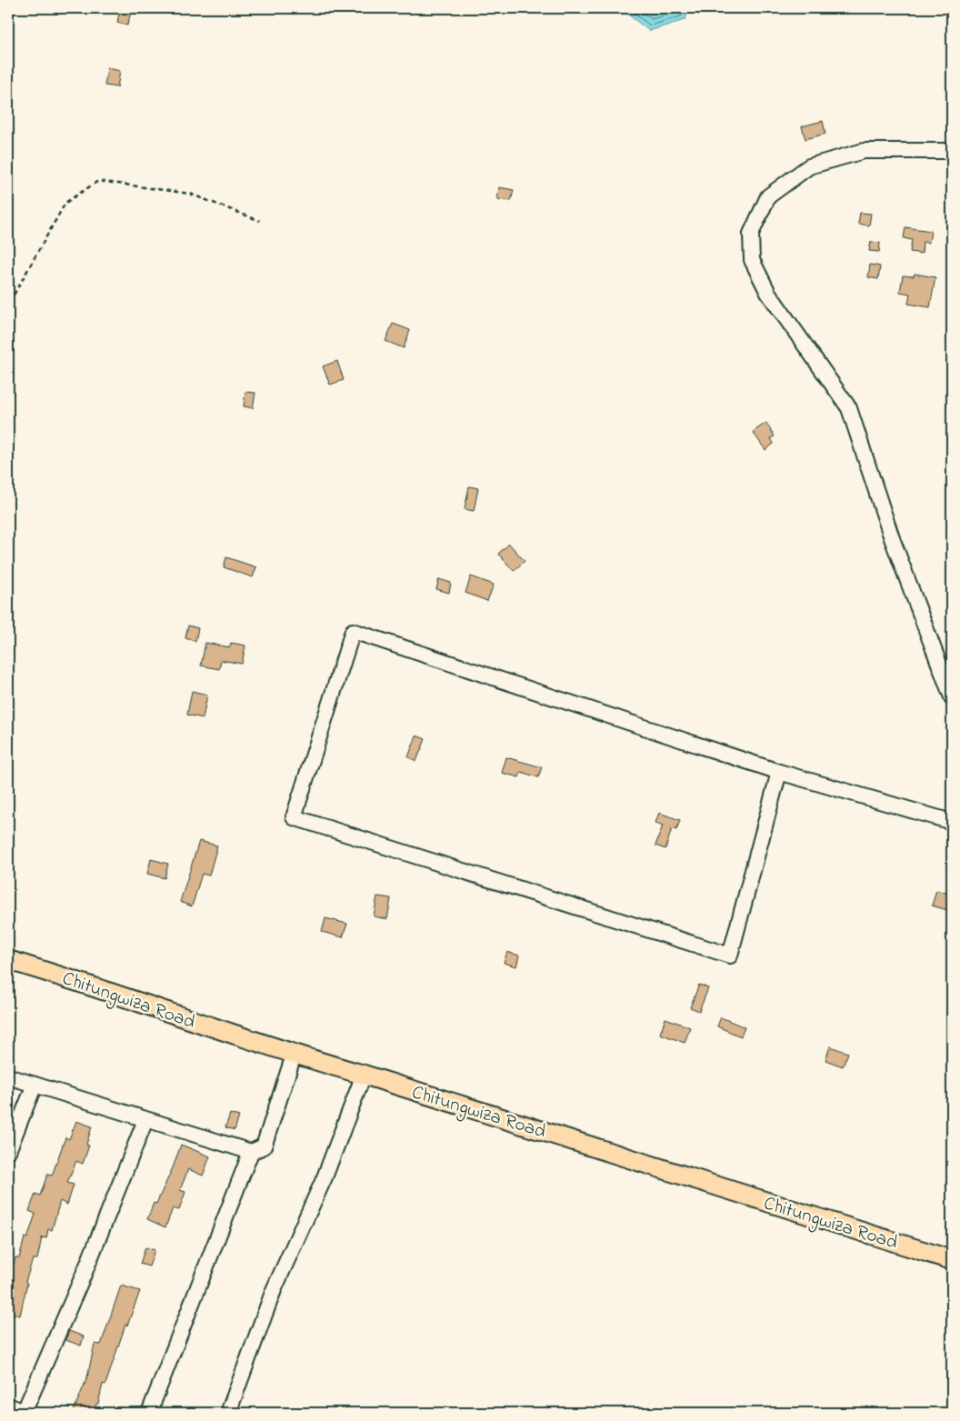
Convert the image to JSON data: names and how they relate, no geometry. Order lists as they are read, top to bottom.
{
  "streets": {
    "main road": ["Chitungwiza Road"]
  }
}
